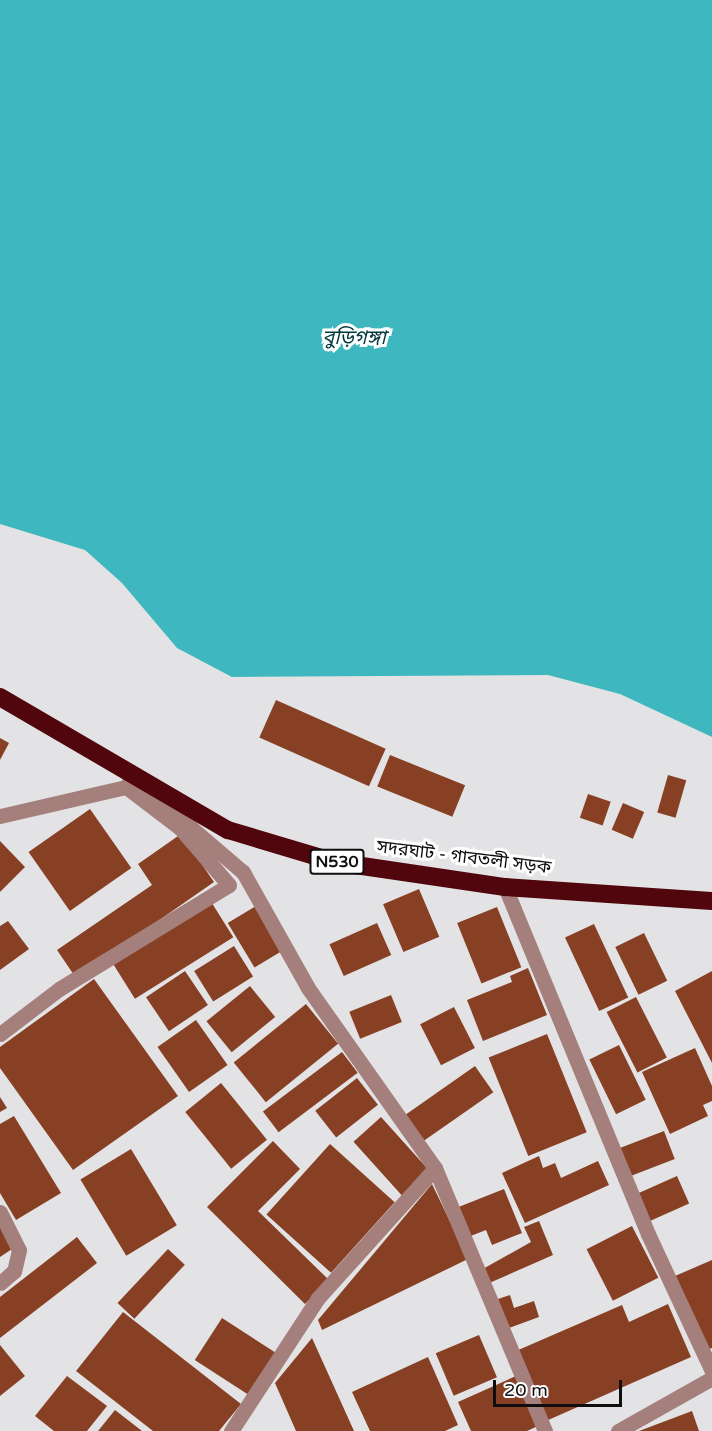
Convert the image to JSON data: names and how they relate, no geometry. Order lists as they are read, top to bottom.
{
  "streets": {
    "highway": ["সদরঘাট - গাবতলী সড়ক", "N530"]
  },
  "water": ["বুড়িগঙ্গা"],
  "scale_bar": "20 m"
}
